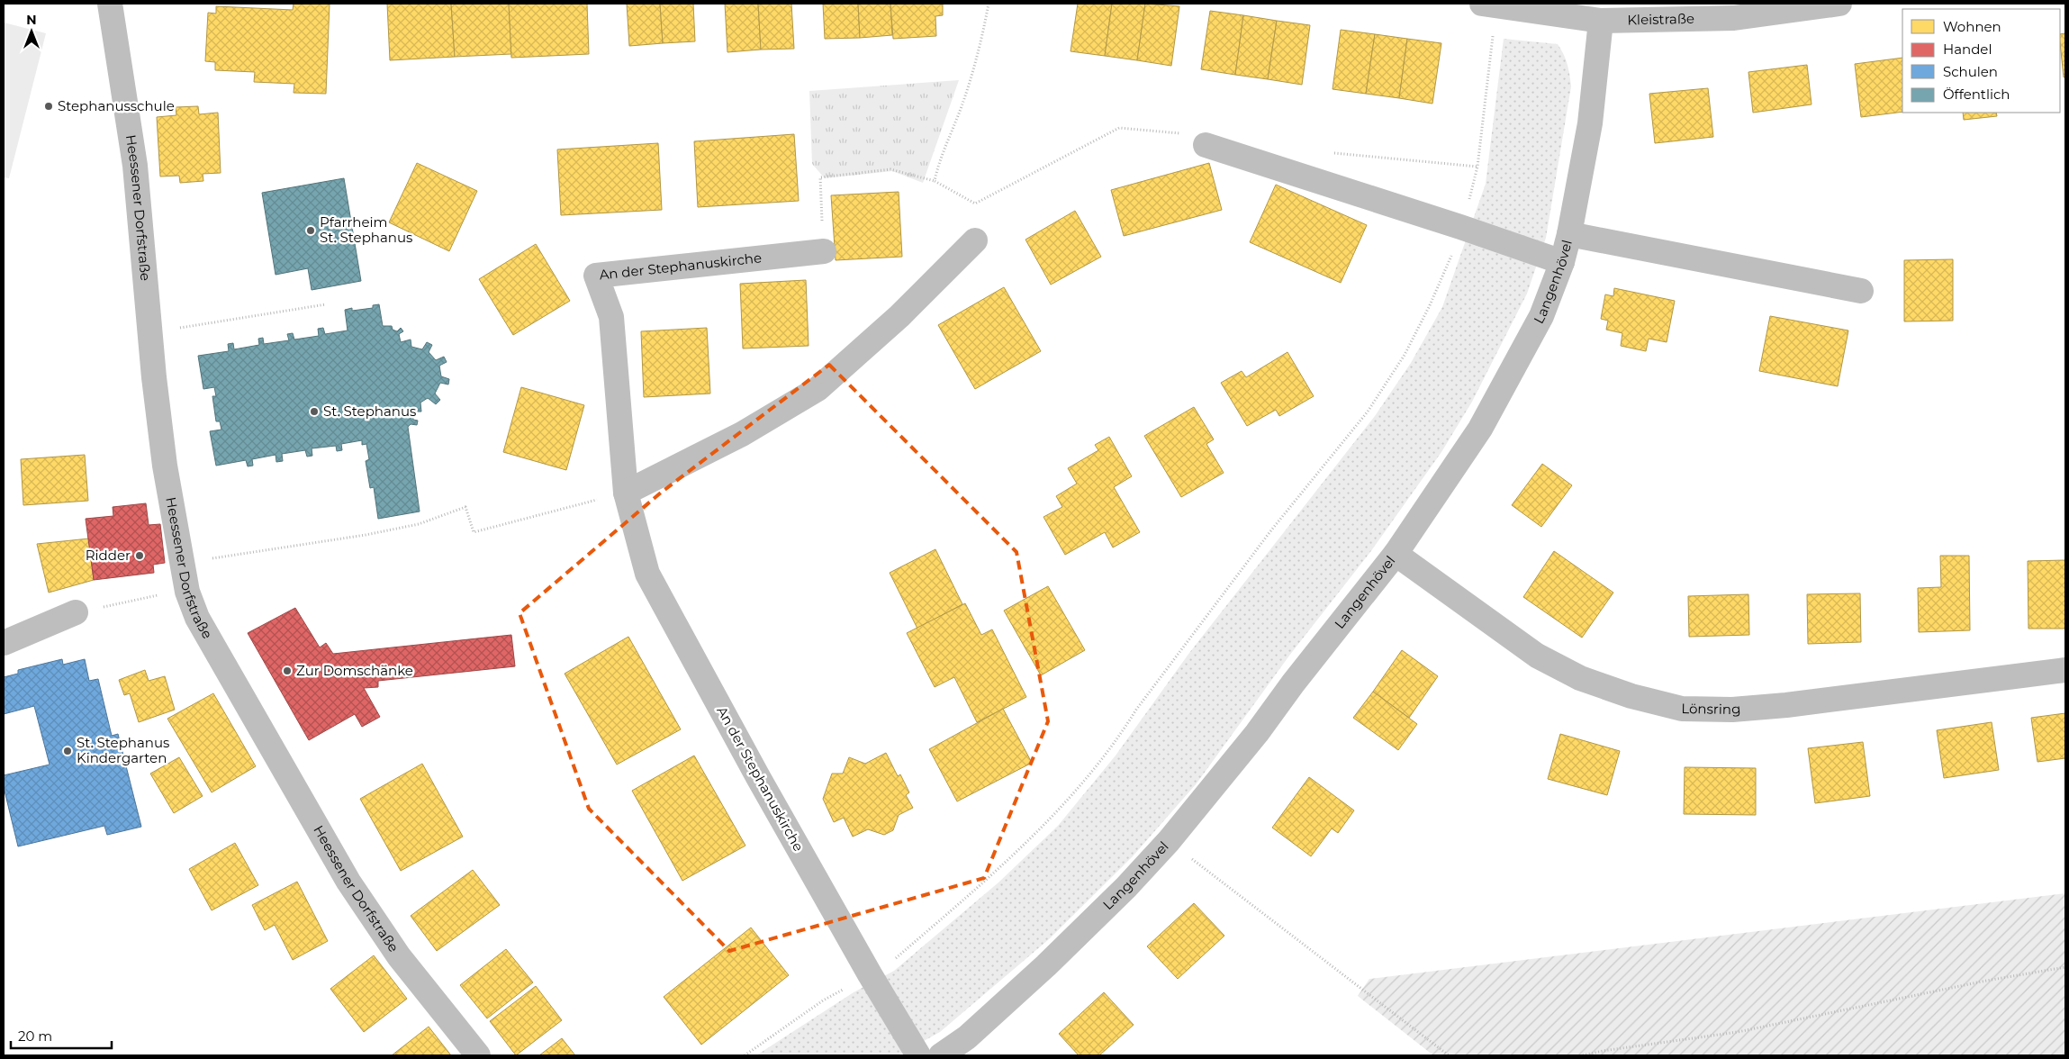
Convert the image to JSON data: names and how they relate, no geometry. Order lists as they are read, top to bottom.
{
  "streets": {
    "street": [
      "Kleistraße",
      "Heessener Dorfstraße",
      "An der Stephanuskirche",
      "Langenhövel",
      "Lönsring"
    ]
  },
  "crossings": [
    ["Kleistraße", "Langenhövel"],
    ["Langenhövel", "Lönsring"]
  ],
  "places": [
    "Stephanusschule",
    "Pfarrheim St. Stephanus",
    "St. Stephanus",
    "Ridder",
    "Zur Domschänke",
    "St. Stephanus Kindergarten"
  ],
  "legend": [
    "Wohnen",
    "Handel",
    "Schulen",
    "Öffentlich"
  ],
  "scale_bar": "20 m",
  "north": "top"
}
